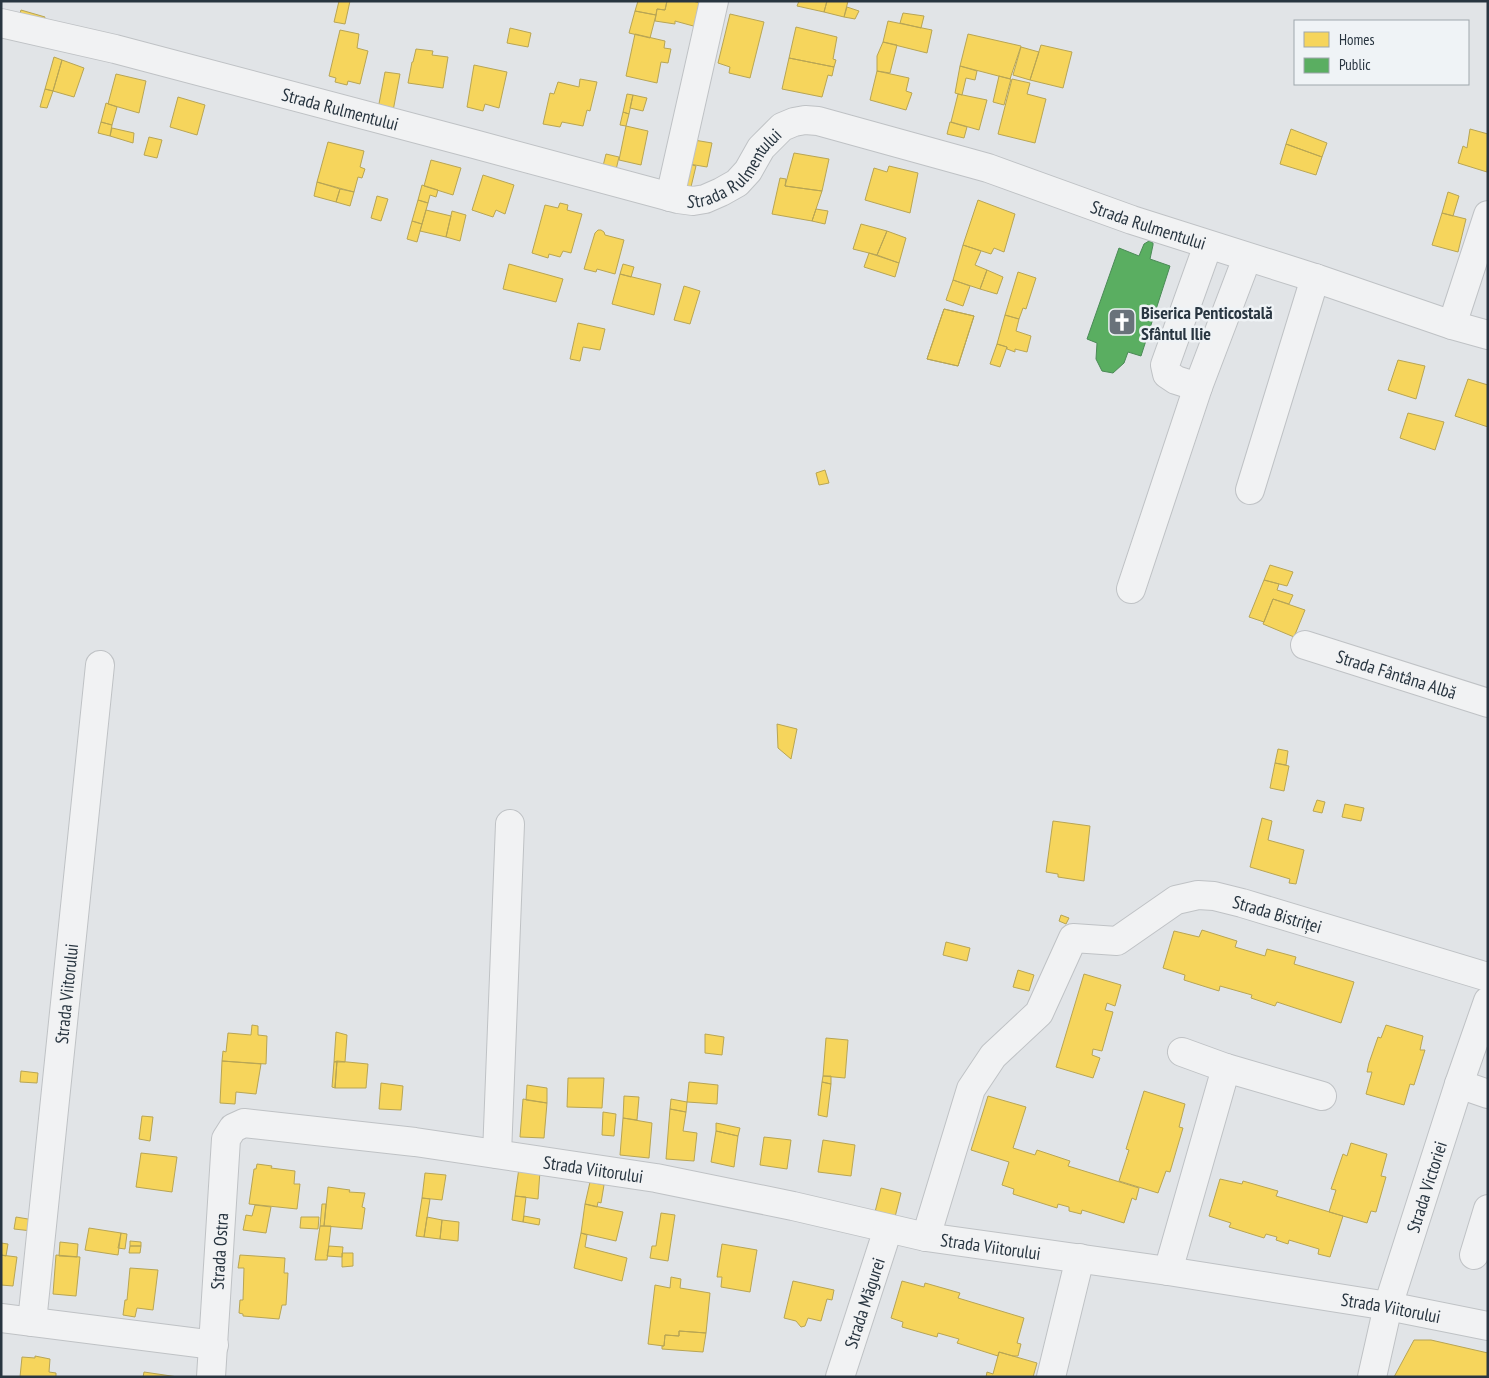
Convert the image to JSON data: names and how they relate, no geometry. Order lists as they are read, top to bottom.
{
  "streets": {
    "street": [
      "Strada Rulmentului",
      "Strada Fântâna Albă",
      "Strada Bistriței",
      "Strada Viitorului",
      "Strada Victoriei",
      "Strada Ostra",
      "Strada Măgurei"
    ]
  },
  "crossings": [
    ["Strada Bistriței", "Strada Viitorului"],
    ["Strada Viitorului", "Strada Victoriei"],
    ["Strada Viitorului", "Strada Ostra"],
    ["Strada Viitorului", "Strada Măgurei"]
  ],
  "places": {
    "church": ["Biserica Penticostală Sfântul Ilie"]
  },
  "legend": ["Homes", "Public"]
}
